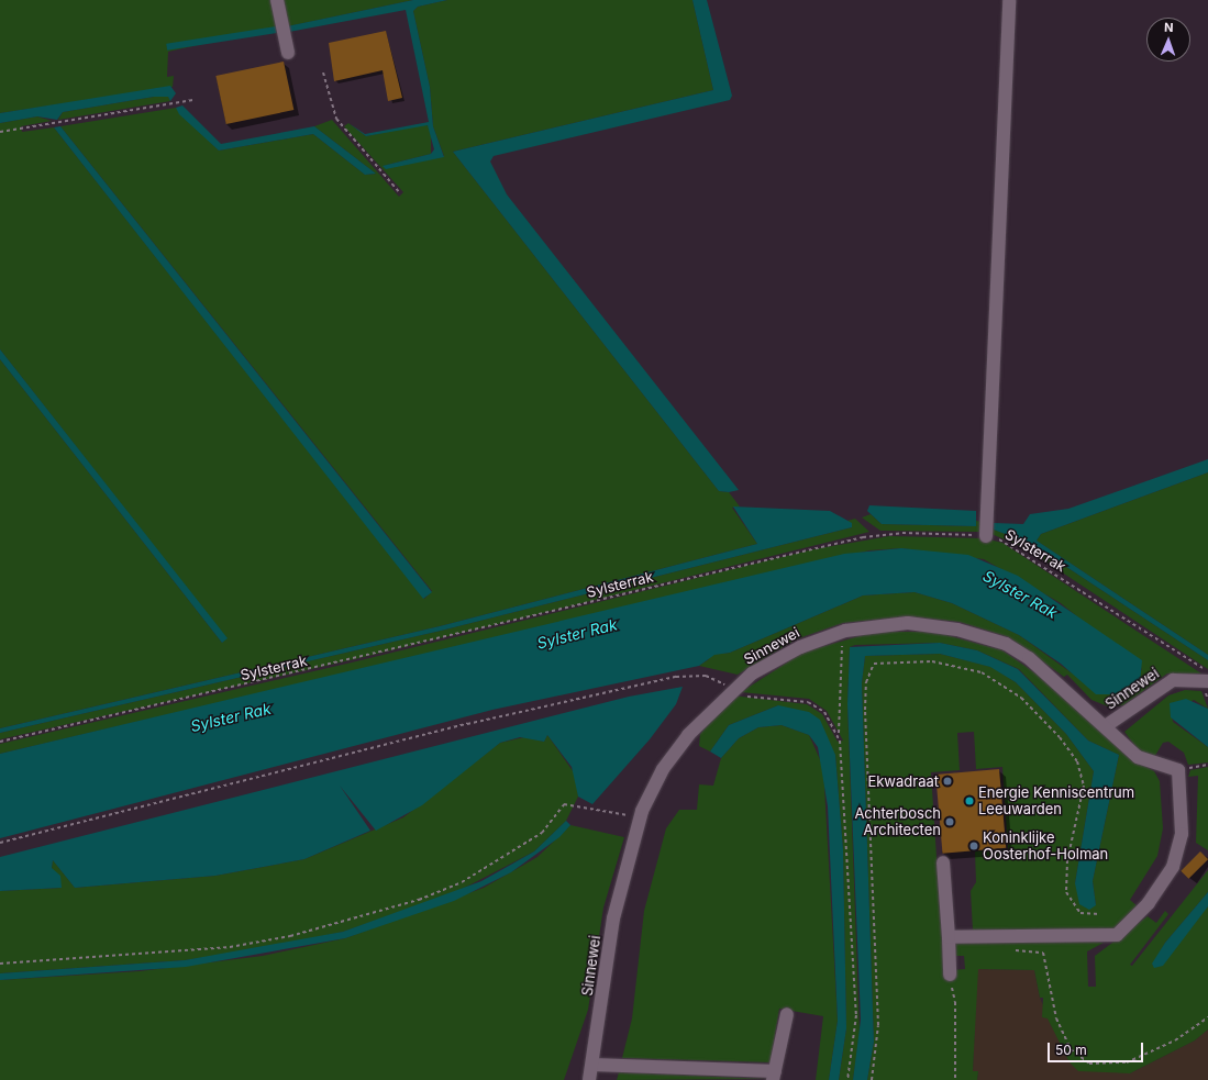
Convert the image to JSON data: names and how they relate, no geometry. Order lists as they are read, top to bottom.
{
  "streets": {
    "street": ["Sinnewei"],
    "path": ["Sylsterrak"]
  },
  "crossings": [
    ["Sylsterrak", "Sinnewei"]
  ],
  "water": ["Sylster Rak"],
  "places": [
    "Ekwadraat",
    "Energie Kenniscentrum Leeuwarden",
    "Achterbosch Architecten",
    "Koninklijke Oosterhof-Holman"
  ],
  "scale_bar": "50 m",
  "north": "top"
}
